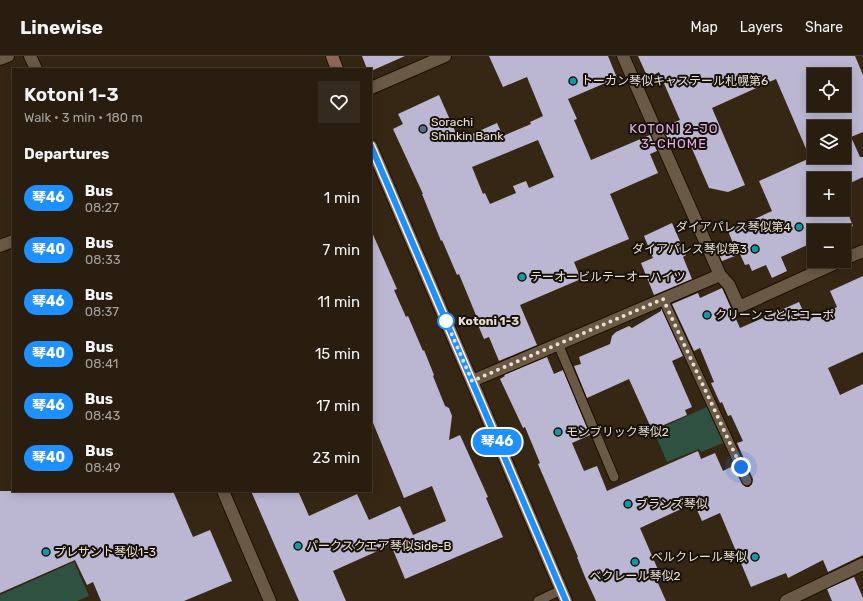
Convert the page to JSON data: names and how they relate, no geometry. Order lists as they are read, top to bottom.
{
  "districts": ["KOTONI 2-JO 3-CHOME"],
  "places": [
    "トーカン琴似キャステール札幌第6",
    "Sorachi Shinkin Bank",
    "ダイアパレス琴似第4",
    "ダイアパレス琴似第3",
    "テーオービルテーオーハイツ",
    "クリーンことにコーポ",
    "Kotoni 1-3",
    "モンブリック琴似2",
    "ブランズ琴似",
    "パークスクエア琴似Side-B",
    "プレサント琴似1-3",
    "ベルクレール琴似",
    "ベクレール琴似2"
  ],
  "lines": ["bus line 琴46"],
  "page": {
    "header": "Linewise",
    "nav": ["Map", "Layers", "Share"],
    "on_map": "琴46",
    "map_buttons": ["+", "−"],
    "heading": [
      ["Kotoni 1-3", "Walk · 3 min · 180 m"],
      "Departures"
    ],
    "list": [
      {
        "mark": "琴46",
        "name": "Bus",
        "note": "08:27",
        "value": "1 min"
      },
      {
        "mark": "琴40",
        "name": "Bus",
        "note": "08:33",
        "value": "7 min"
      },
      {
        "mark": "琴46",
        "name": "Bus",
        "note": "08:37",
        "value": "11 min"
      },
      {
        "mark": "琴40",
        "name": "Bus",
        "note": "08:41",
        "value": "15 min"
      },
      {
        "mark": "琴46",
        "name": "Bus",
        "note": "08:43",
        "value": "17 min"
      },
      {
        "mark": "琴40",
        "name": "Bus",
        "note": "08:49",
        "value": "23 min"
      }
    ]
  }
}
